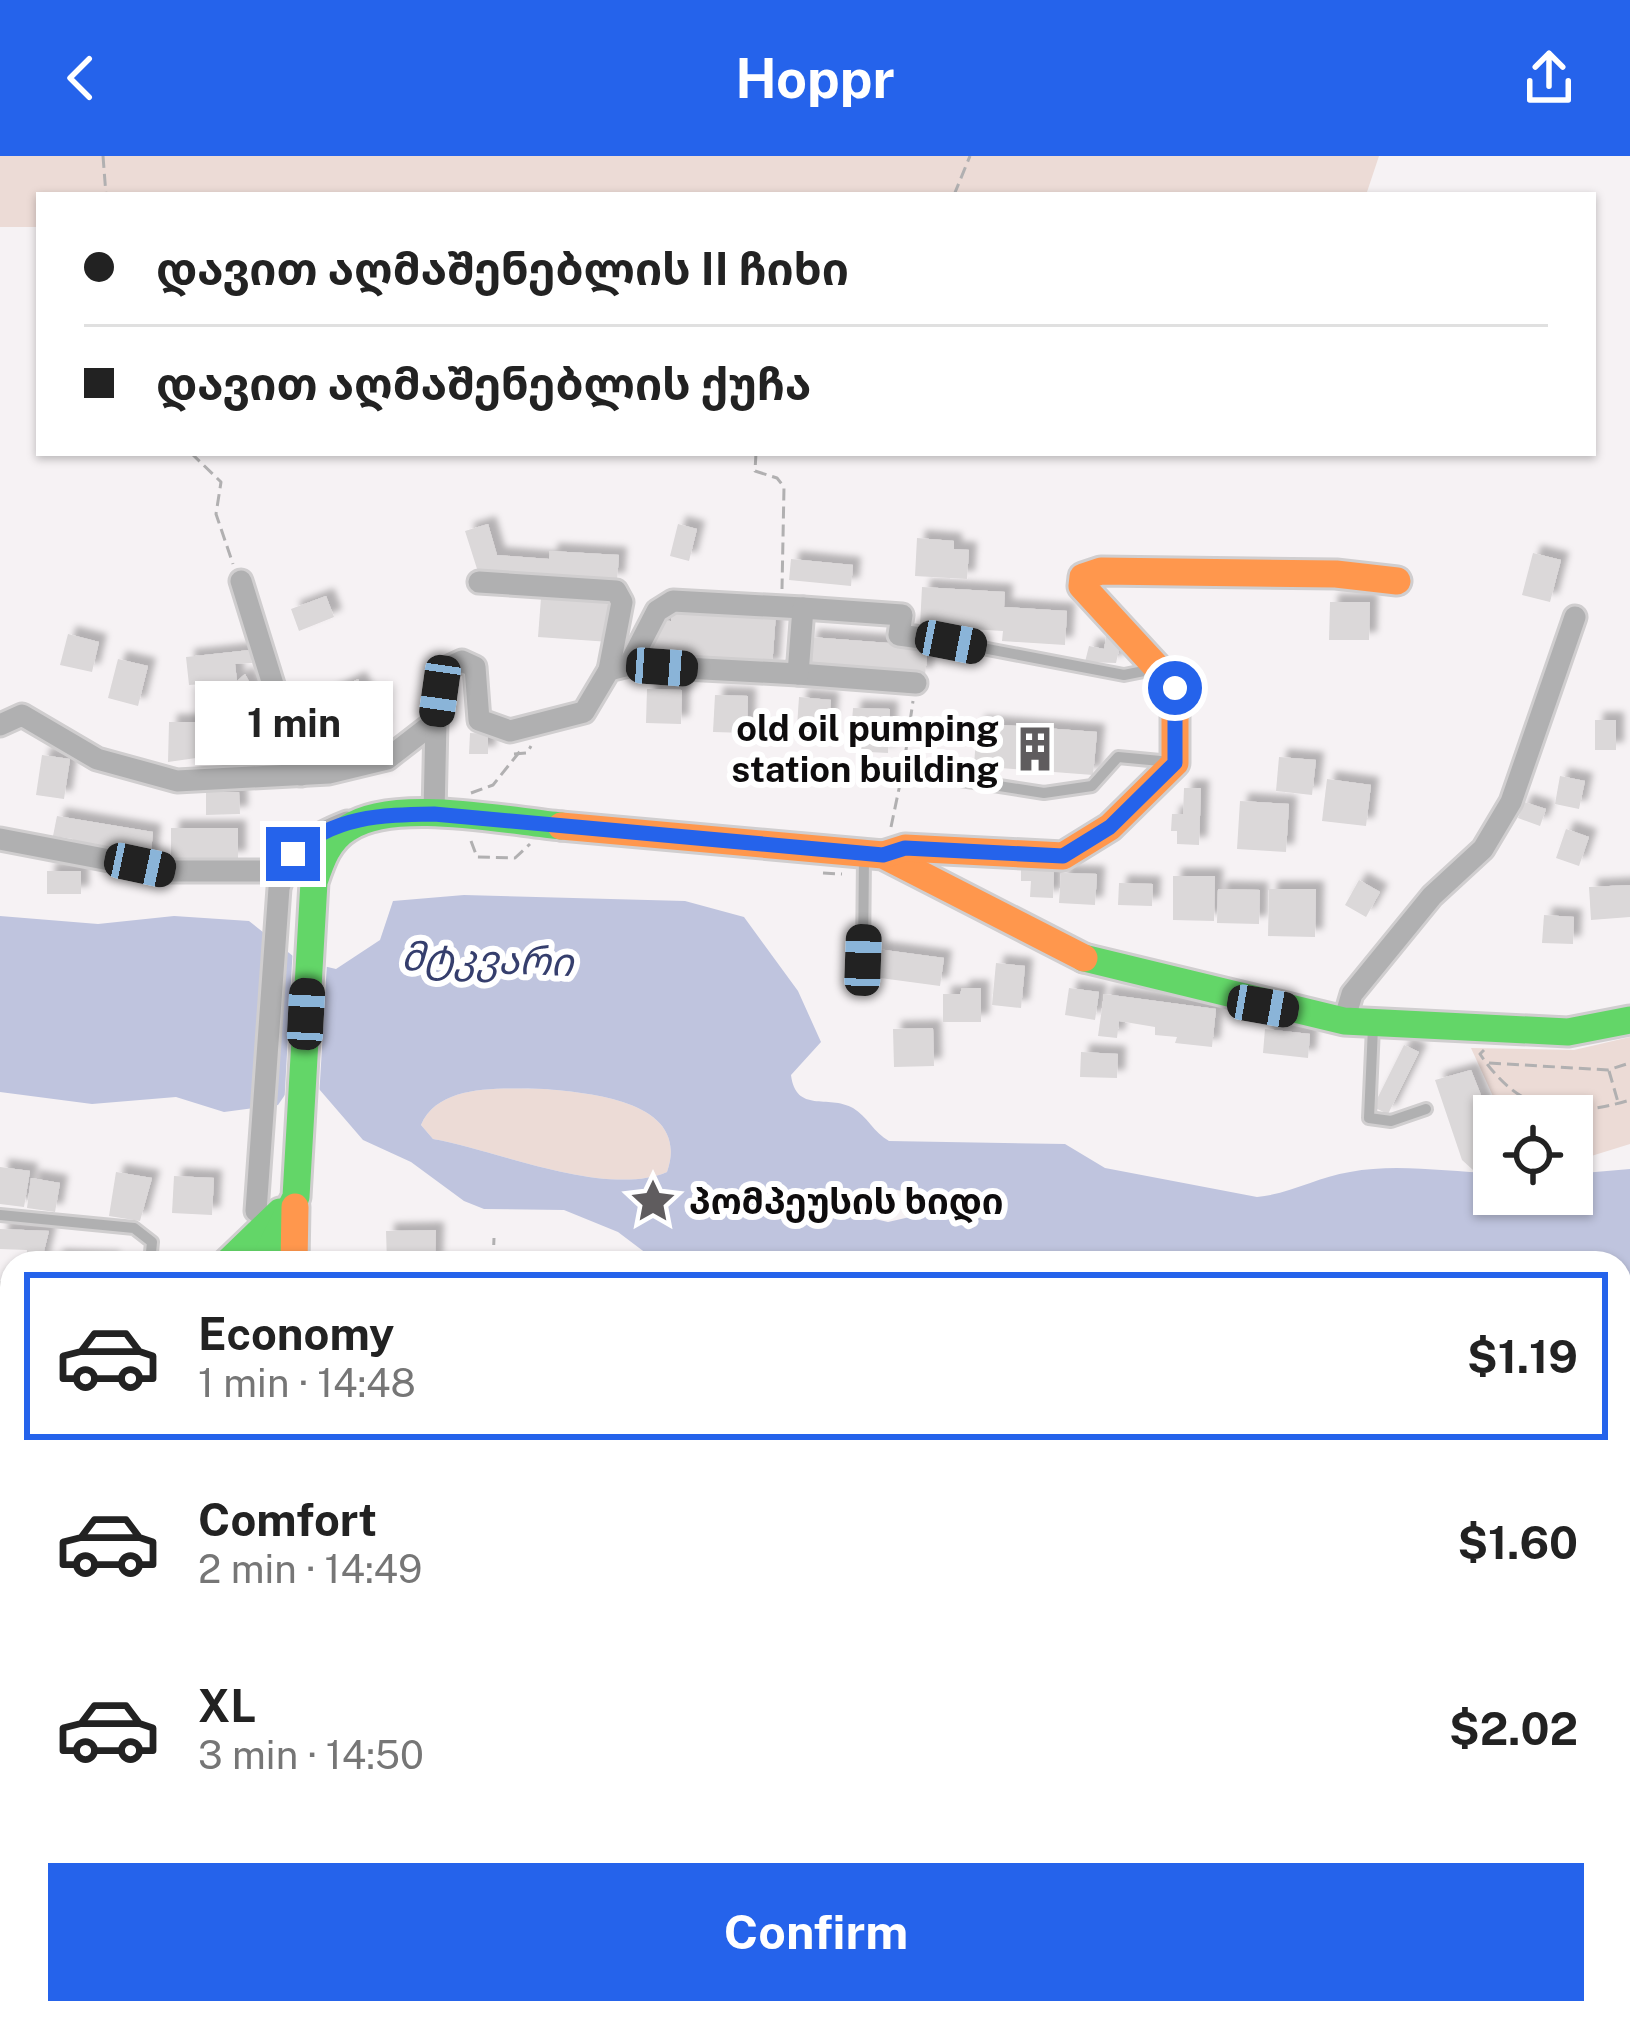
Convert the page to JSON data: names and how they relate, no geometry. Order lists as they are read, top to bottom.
{
  "water": ["მტკვარი"],
  "places": {
    "building": ["old oil pumping station building"],
    "place": ["პომპეუსის ხიდი"]
  },
  "page": {
    "header": "Hoppr",
    "banner": ["დავით აღმაშენებლის II ჩიხი", "დავით აღმაშენებლის ქუჩა"],
    "bubble": "1 min",
    "list": [
      {
        "name": "Economy",
        "note": "1 min · 14:48",
        "value": "$1.19"
      },
      {
        "name": "Comfort",
        "note": "2 min · 14:49",
        "value": "$1.60"
      },
      {
        "name": "XL",
        "note": "3 min · 14:50",
        "value": "$2.02"
      }
    ],
    "buttons": "Confirm"
  }
}
